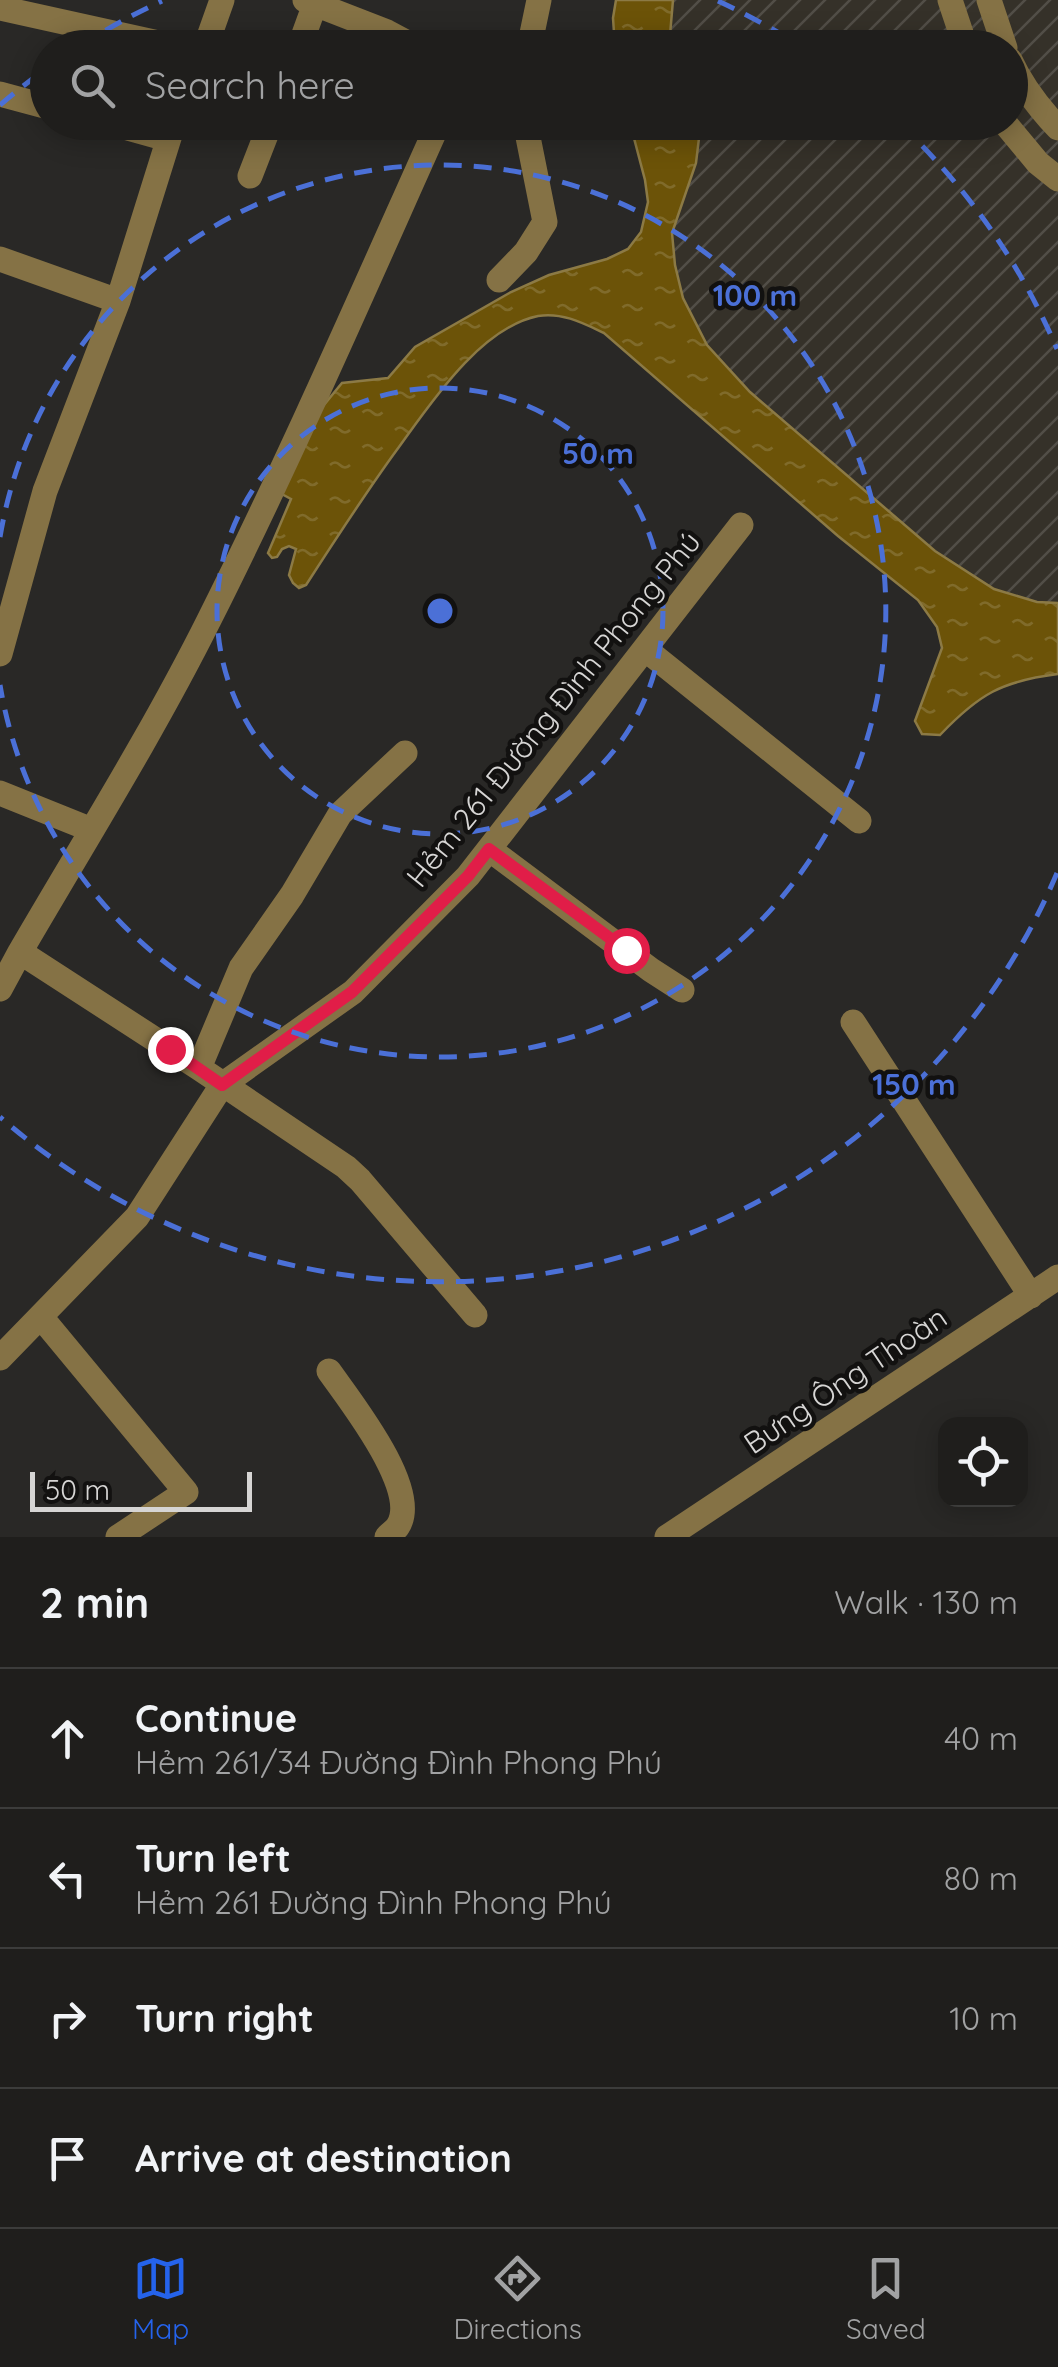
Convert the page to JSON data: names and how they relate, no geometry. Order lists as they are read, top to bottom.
{
  "streets": {
    "street": ["Hẻm 261 Đường Đình Phong Phú", "Bưng Ông Thoàn"]
  },
  "scale_bar": "50 m",
  "page": {
    "search": "Search here",
    "scale": "50 m",
    "heading": ["2 min", "Walk · 130 m"],
    "list": [
      ["Continue", "Hẻm 261/34 Đường Đình Phong Phú", "40 m"],
      ["Turn left", "Hẻm 261 Đường Đình Phong Phú", "80 m"],
      ["Turn right", "10 m"],
      "Arrive at destination"
    ],
    "nav": ["Map", "Directions", "Saved"]
  },
  "rings": ["100 m", "50 m", "150 m"]
}
